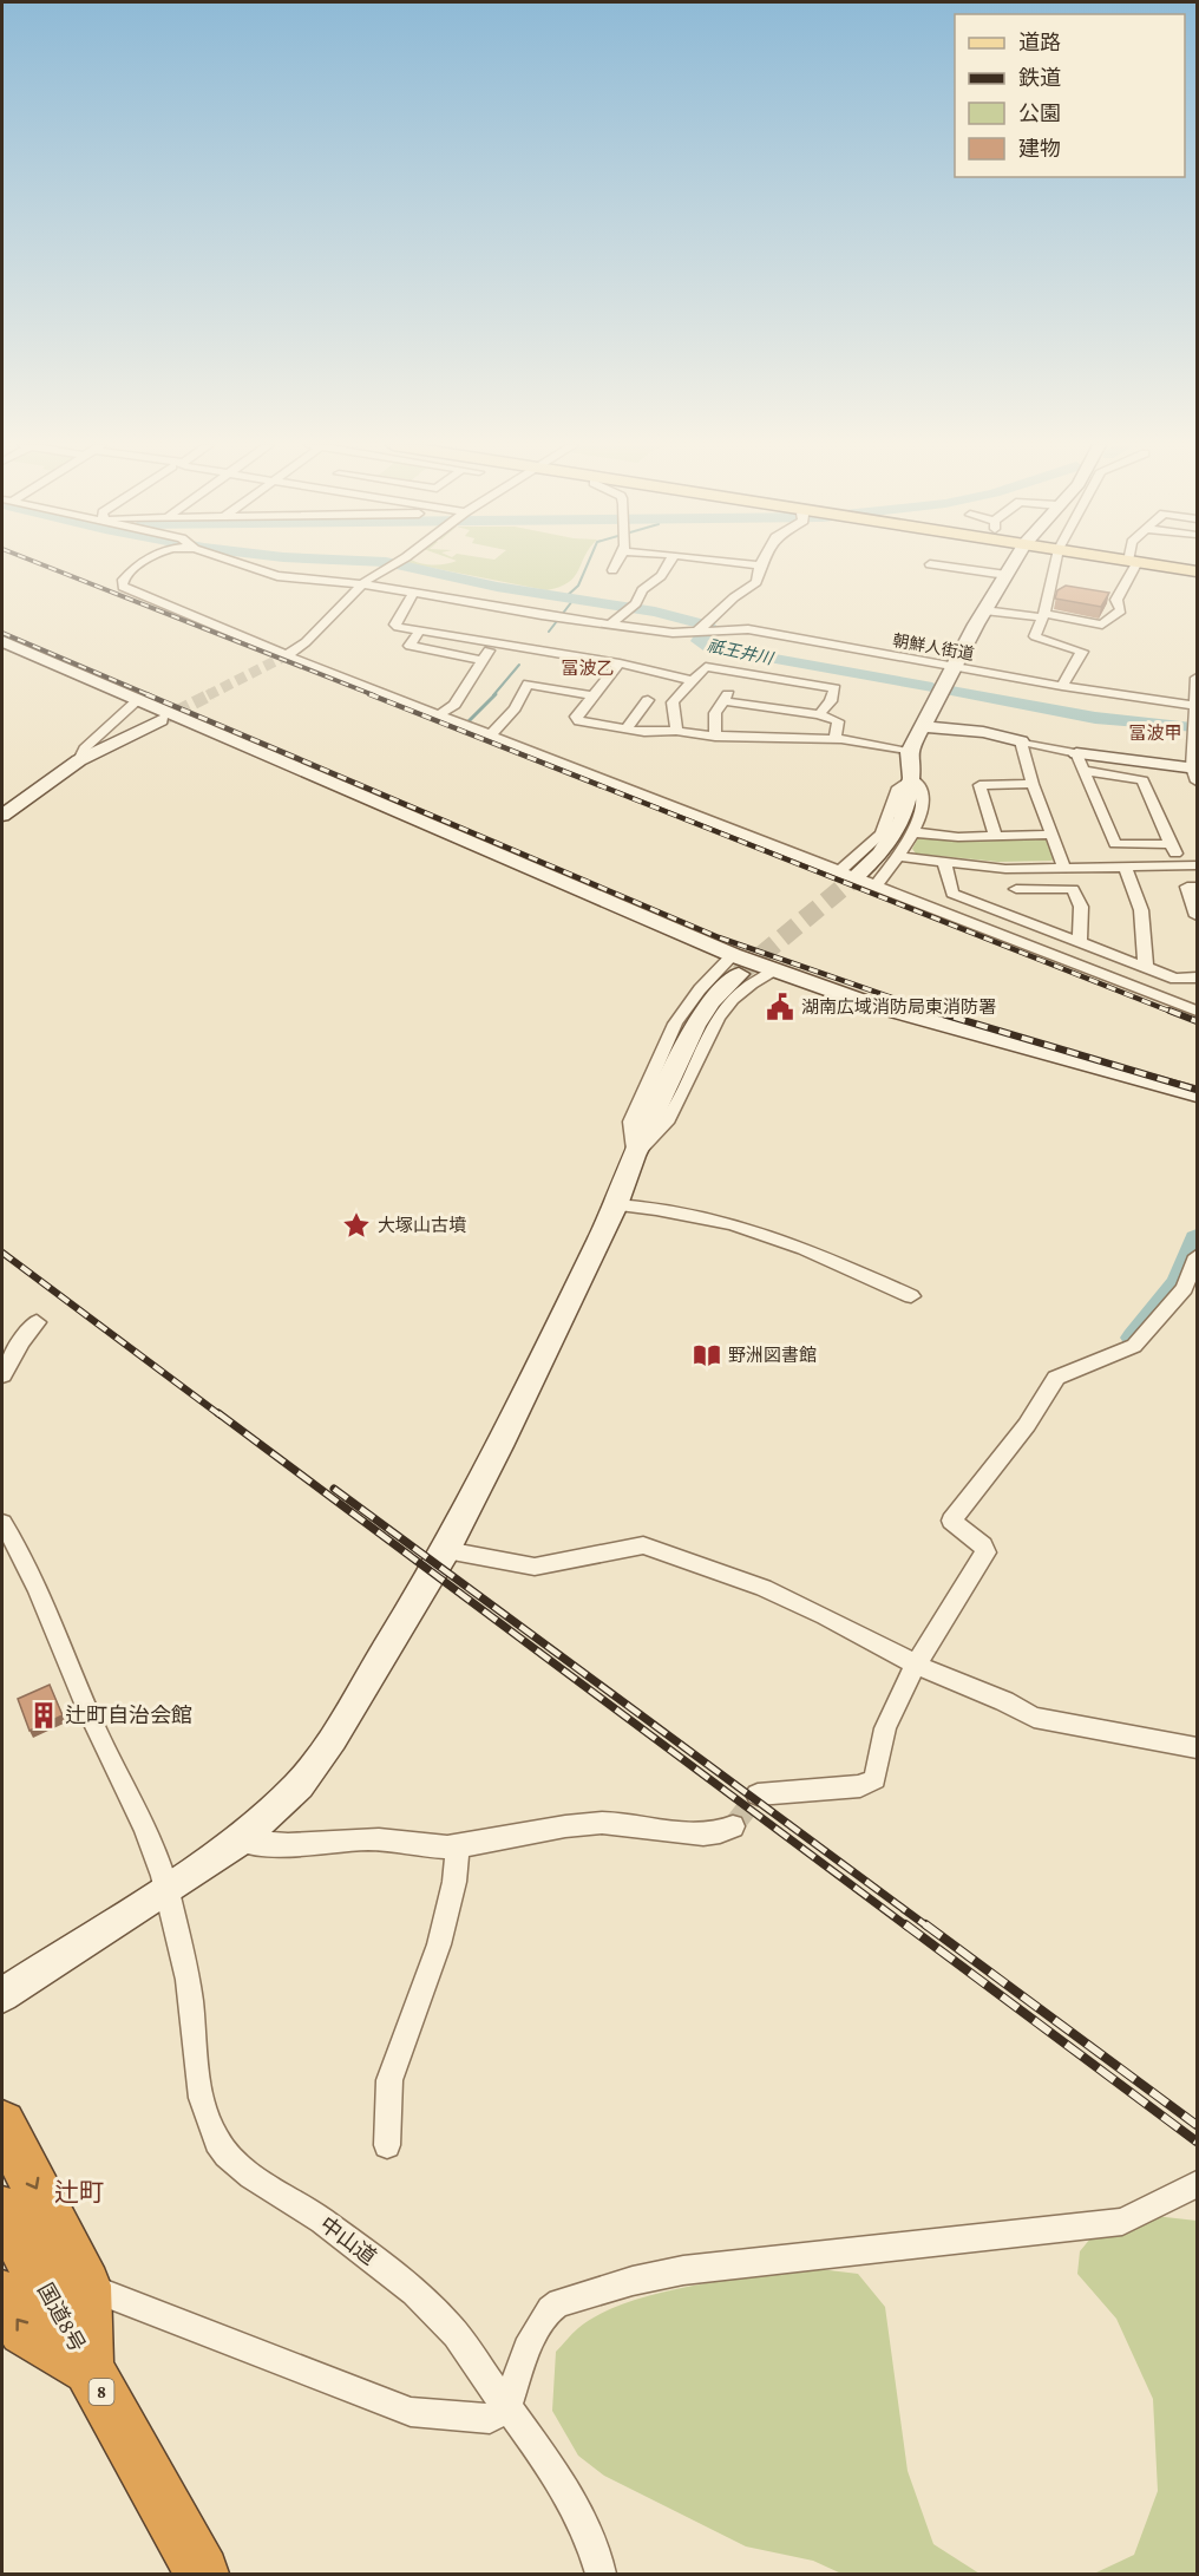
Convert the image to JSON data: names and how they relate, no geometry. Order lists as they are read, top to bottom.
{
  "streets": {
    "highway": ["国道8号", "8"],
    "street": ["朝鮮人街道", "中山道"]
  },
  "districts": ["冨波乙", "冨波甲", "辻町"],
  "water": ["祇王井川"],
  "places": {
    "public building": ["湖南広域消防局東消防署"],
    "place": ["大塚山古墳"],
    "library": ["野洲図書館"],
    "building": ["辻町自治会館"]
  },
  "legend": [
    "道路",
    "鉄道",
    "公園",
    "建物"
  ]
}
